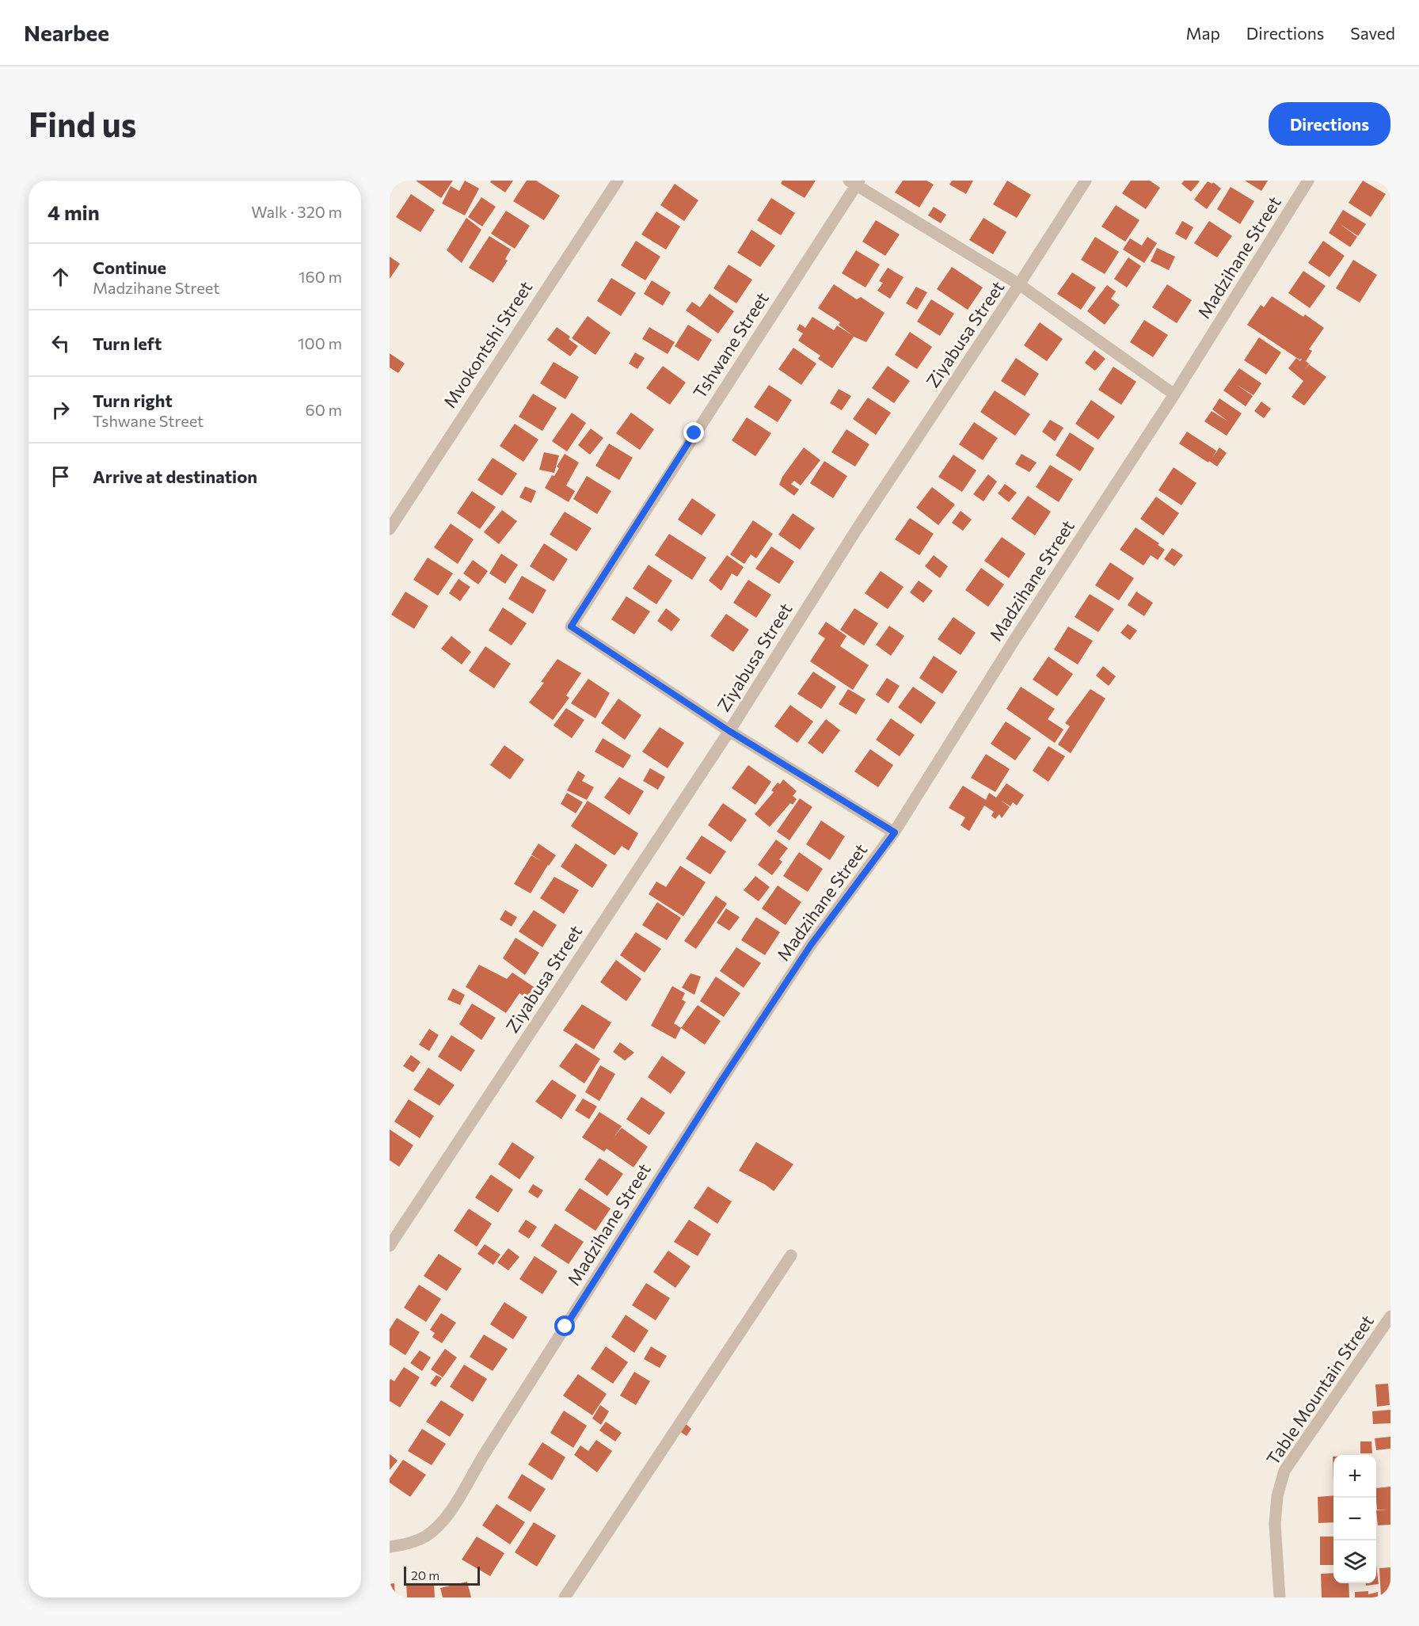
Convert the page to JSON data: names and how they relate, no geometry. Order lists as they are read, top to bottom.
{
  "streets": {
    "street": [
      "Madzihane Street",
      "Ziyabusa Street",
      "Mvokontshi Street",
      "Tshwane Street",
      "Table Mountain Street"
    ]
  },
  "crossings": [
    ["Ziyabusa Street", "Tshwane Street"]
  ],
  "scale_bar": "20 m",
  "page": {
    "header": "Nearbee",
    "nav": ["Map", "Directions", "Saved"],
    "buttons": "Directions",
    "title": "Find us",
    "heading": ["4 min", "Walk · 320 m"],
    "list": [
      ["Continue", "Madzihane Street", "160 m"],
      ["Turn left", "100 m"],
      ["Turn right", "Tshwane Street", "60 m"],
      "Arrive at destination"
    ],
    "map_buttons": ["+", "−"],
    "scale": "20 m"
  }
}
